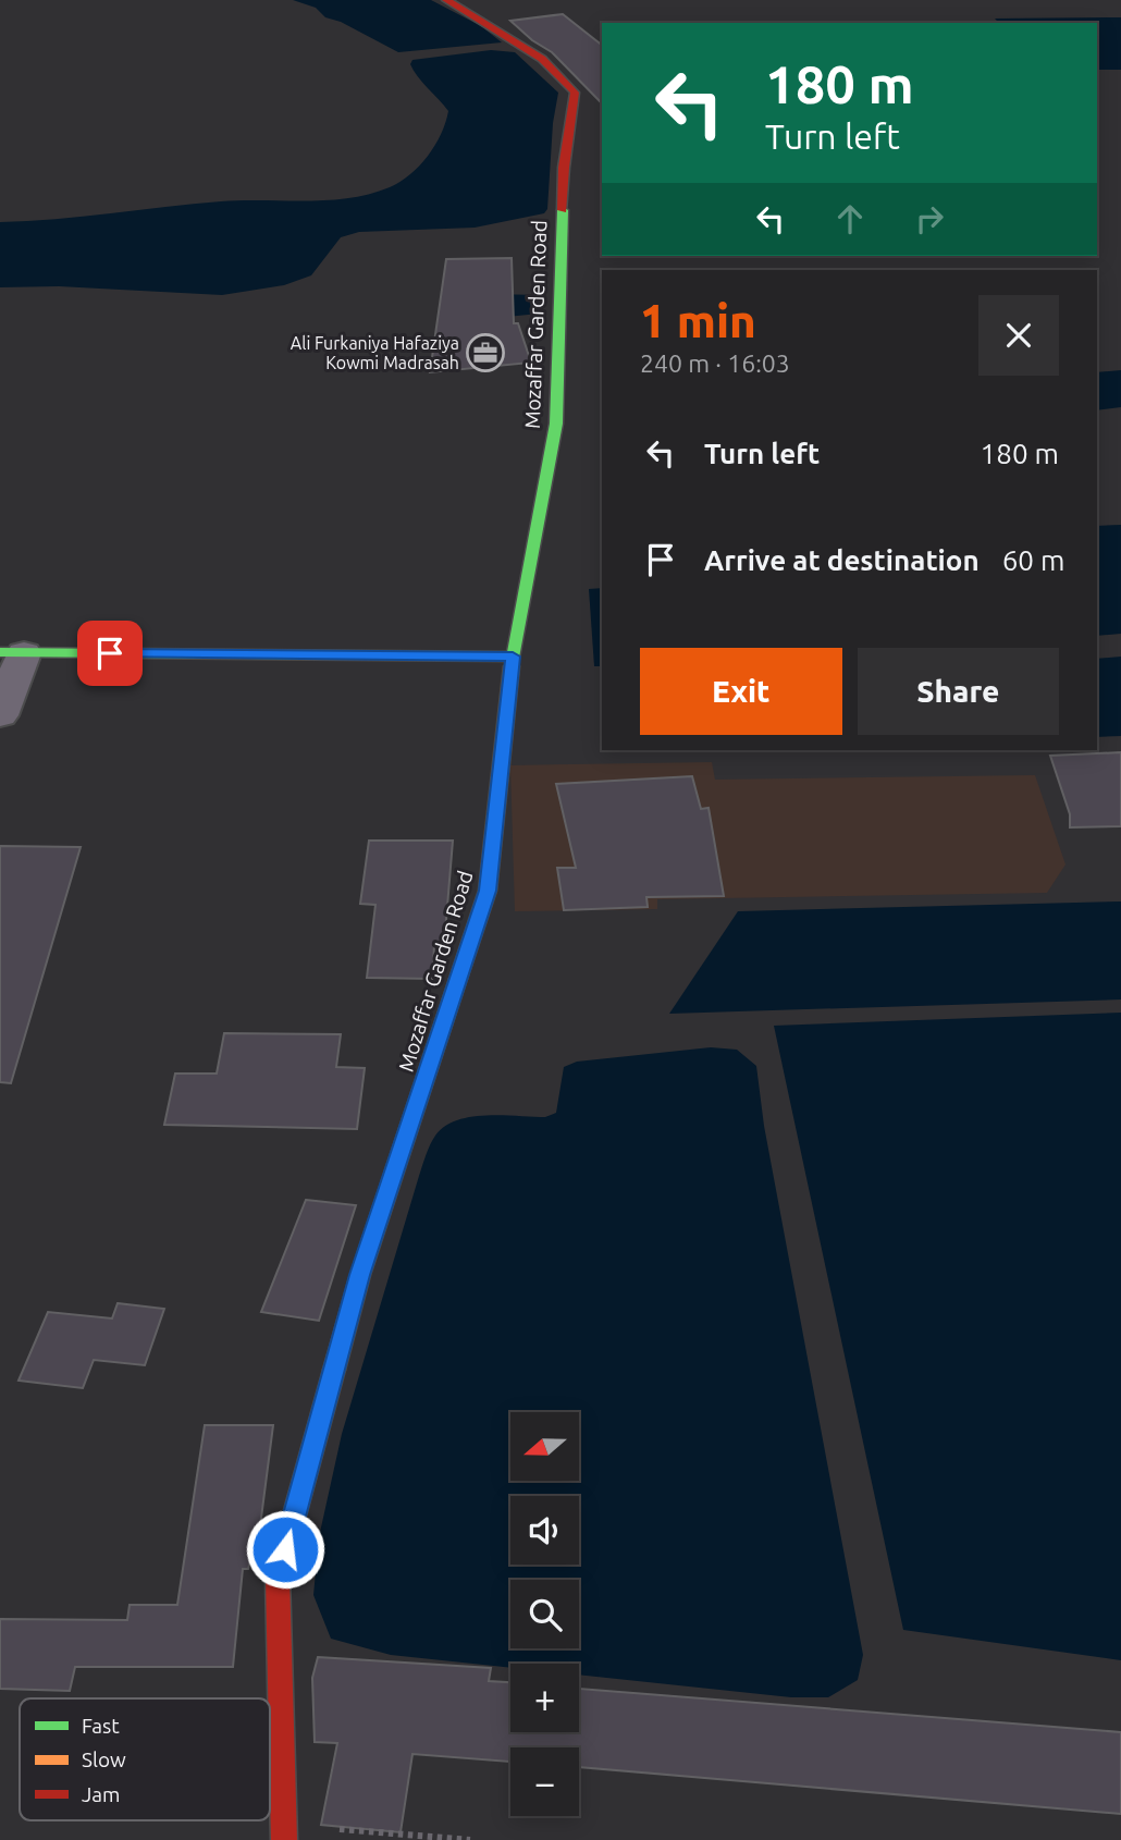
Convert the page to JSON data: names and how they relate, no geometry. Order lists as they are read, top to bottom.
{
  "streets": {
    "street": ["Mozaffar Garden Road"]
  },
  "places": {
    "office": ["Ali Furkaniya Hafaziya Kowmi Madrasah"]
  },
  "legend": ["Fast", "Slow", "Jam"],
  "north": "left",
  "page": {
    "turn": ["180 m", "Turn left"],
    "heading": ["1 min", "240 m · 16:03"],
    "list": [
      {
        "name": "Turn left",
        "value": "180 m"
      },
      {
        "name": "Arrive at destination",
        "value": "60 m"
      }
    ],
    "buttons": ["Exit", "Share"],
    "map_buttons": ["+", "−"]
  }
}
